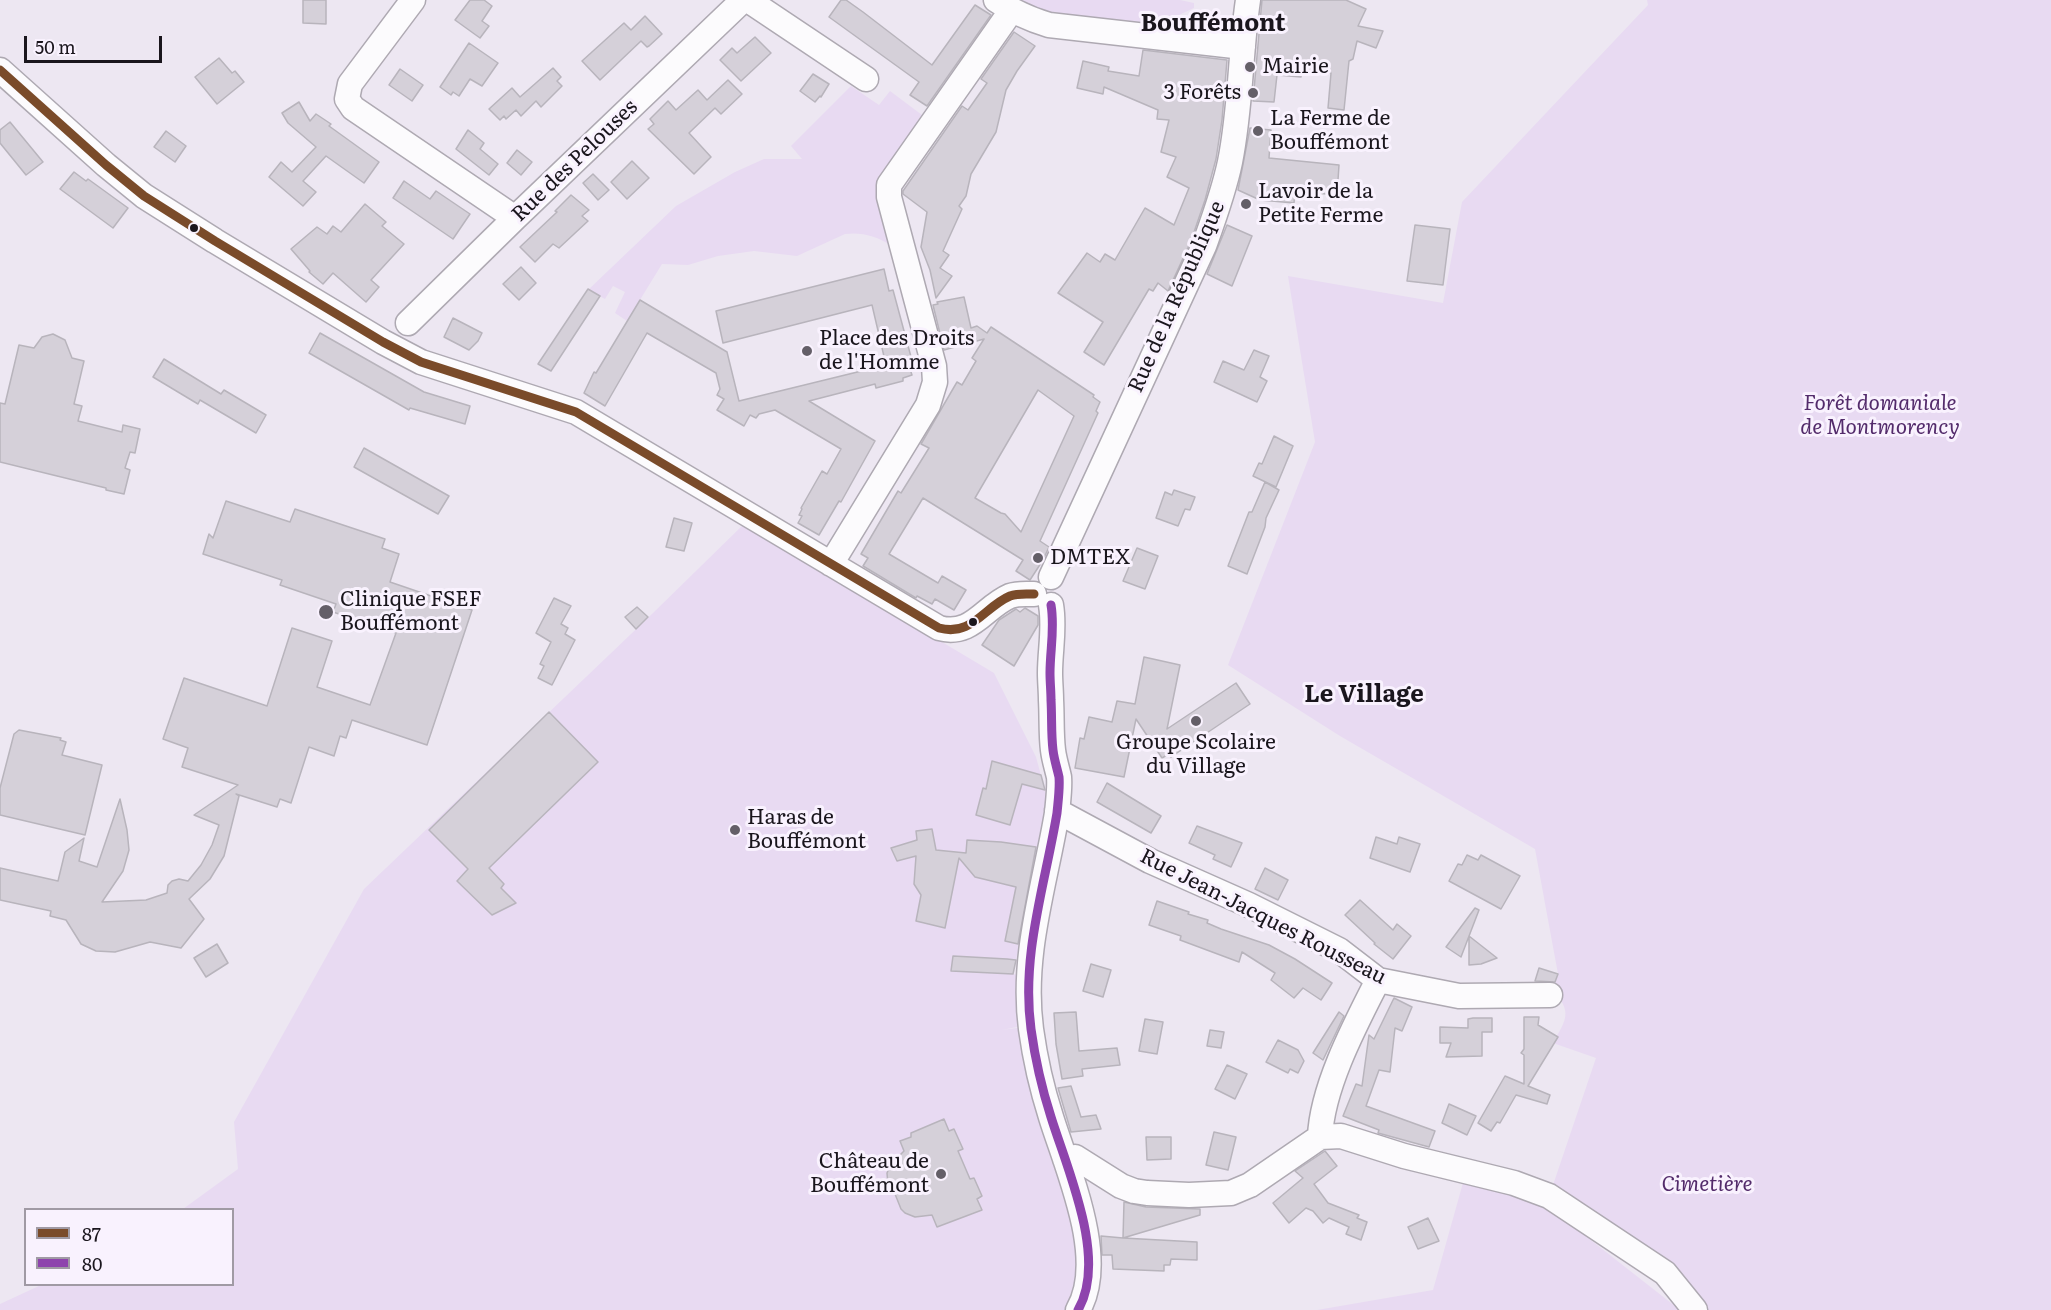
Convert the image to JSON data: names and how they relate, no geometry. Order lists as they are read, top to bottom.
{
  "streets": {
    "street": ["Rue des Pelouses", "Rue de la République", "Rue Jean-Jacques Rousseau"]
  },
  "districts": ["Bouffémont", "Le Village"],
  "parks": ["Forêt domaniale de Montmorency", "Cimetière"],
  "places": [
    "Mairie",
    "3 Forêts",
    "La Ferme de Bouffémont",
    "Lavoir de la Petite Ferme",
    "Place des Droits de l'Homme",
    "DMTEX",
    "Clinique FSEF Bouffémont",
    "Groupe Scolaire du Village",
    "Haras de Bouffémont",
    "Château de Bouffémont"
  ],
  "lines": ["transit line 87", "transit line 80"],
  "legend": ["87", "80"],
  "scale_bar": "50 m"
}
